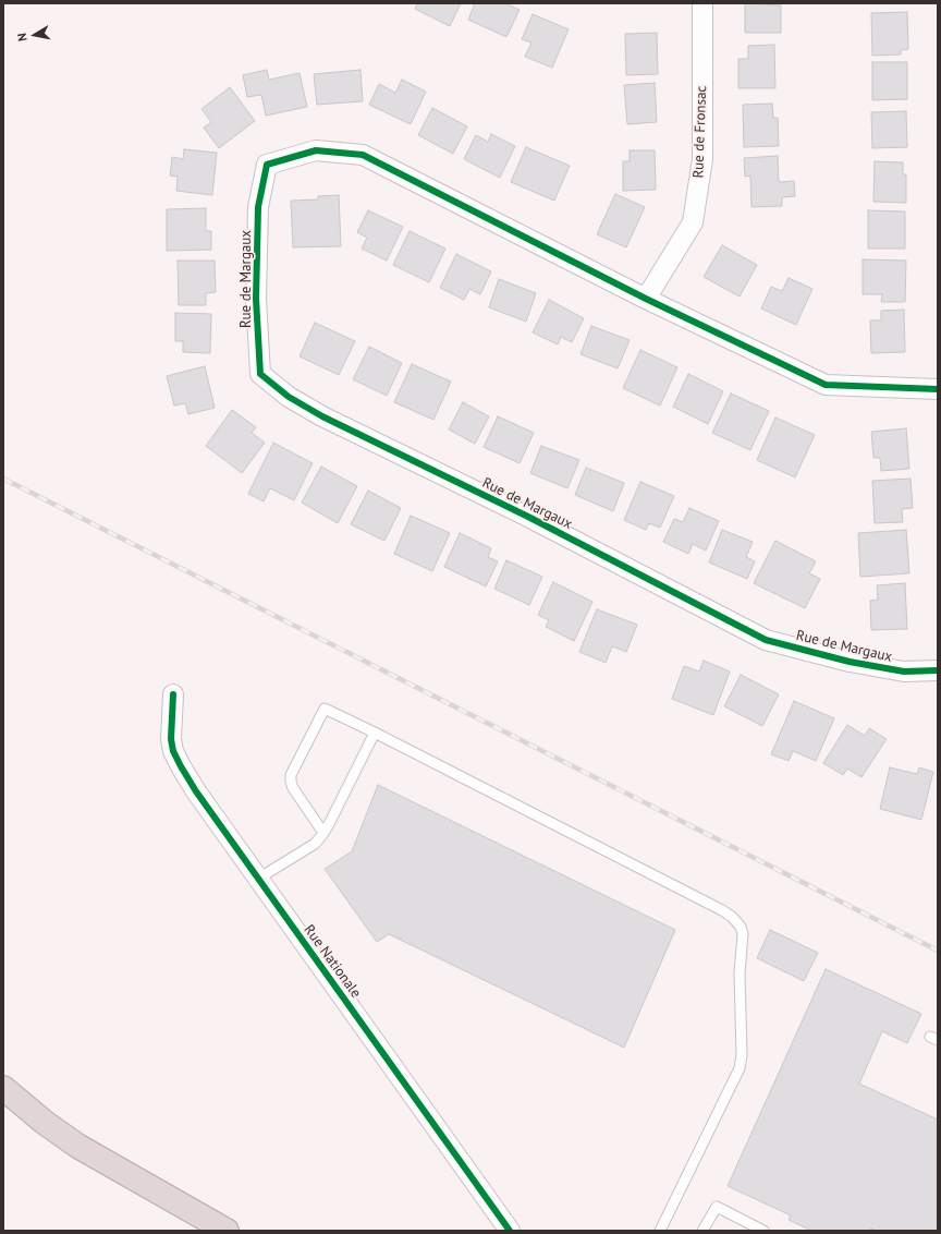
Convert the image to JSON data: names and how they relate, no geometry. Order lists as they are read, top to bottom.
{
  "streets": {
    "street": ["Rue de Fronsac", "Rue de Margaux", "Rue Nationale"]
  },
  "crossings": [
    ["Rue de Fronsac", "Rue de Margaux"]
  ],
  "north": "left"
}
